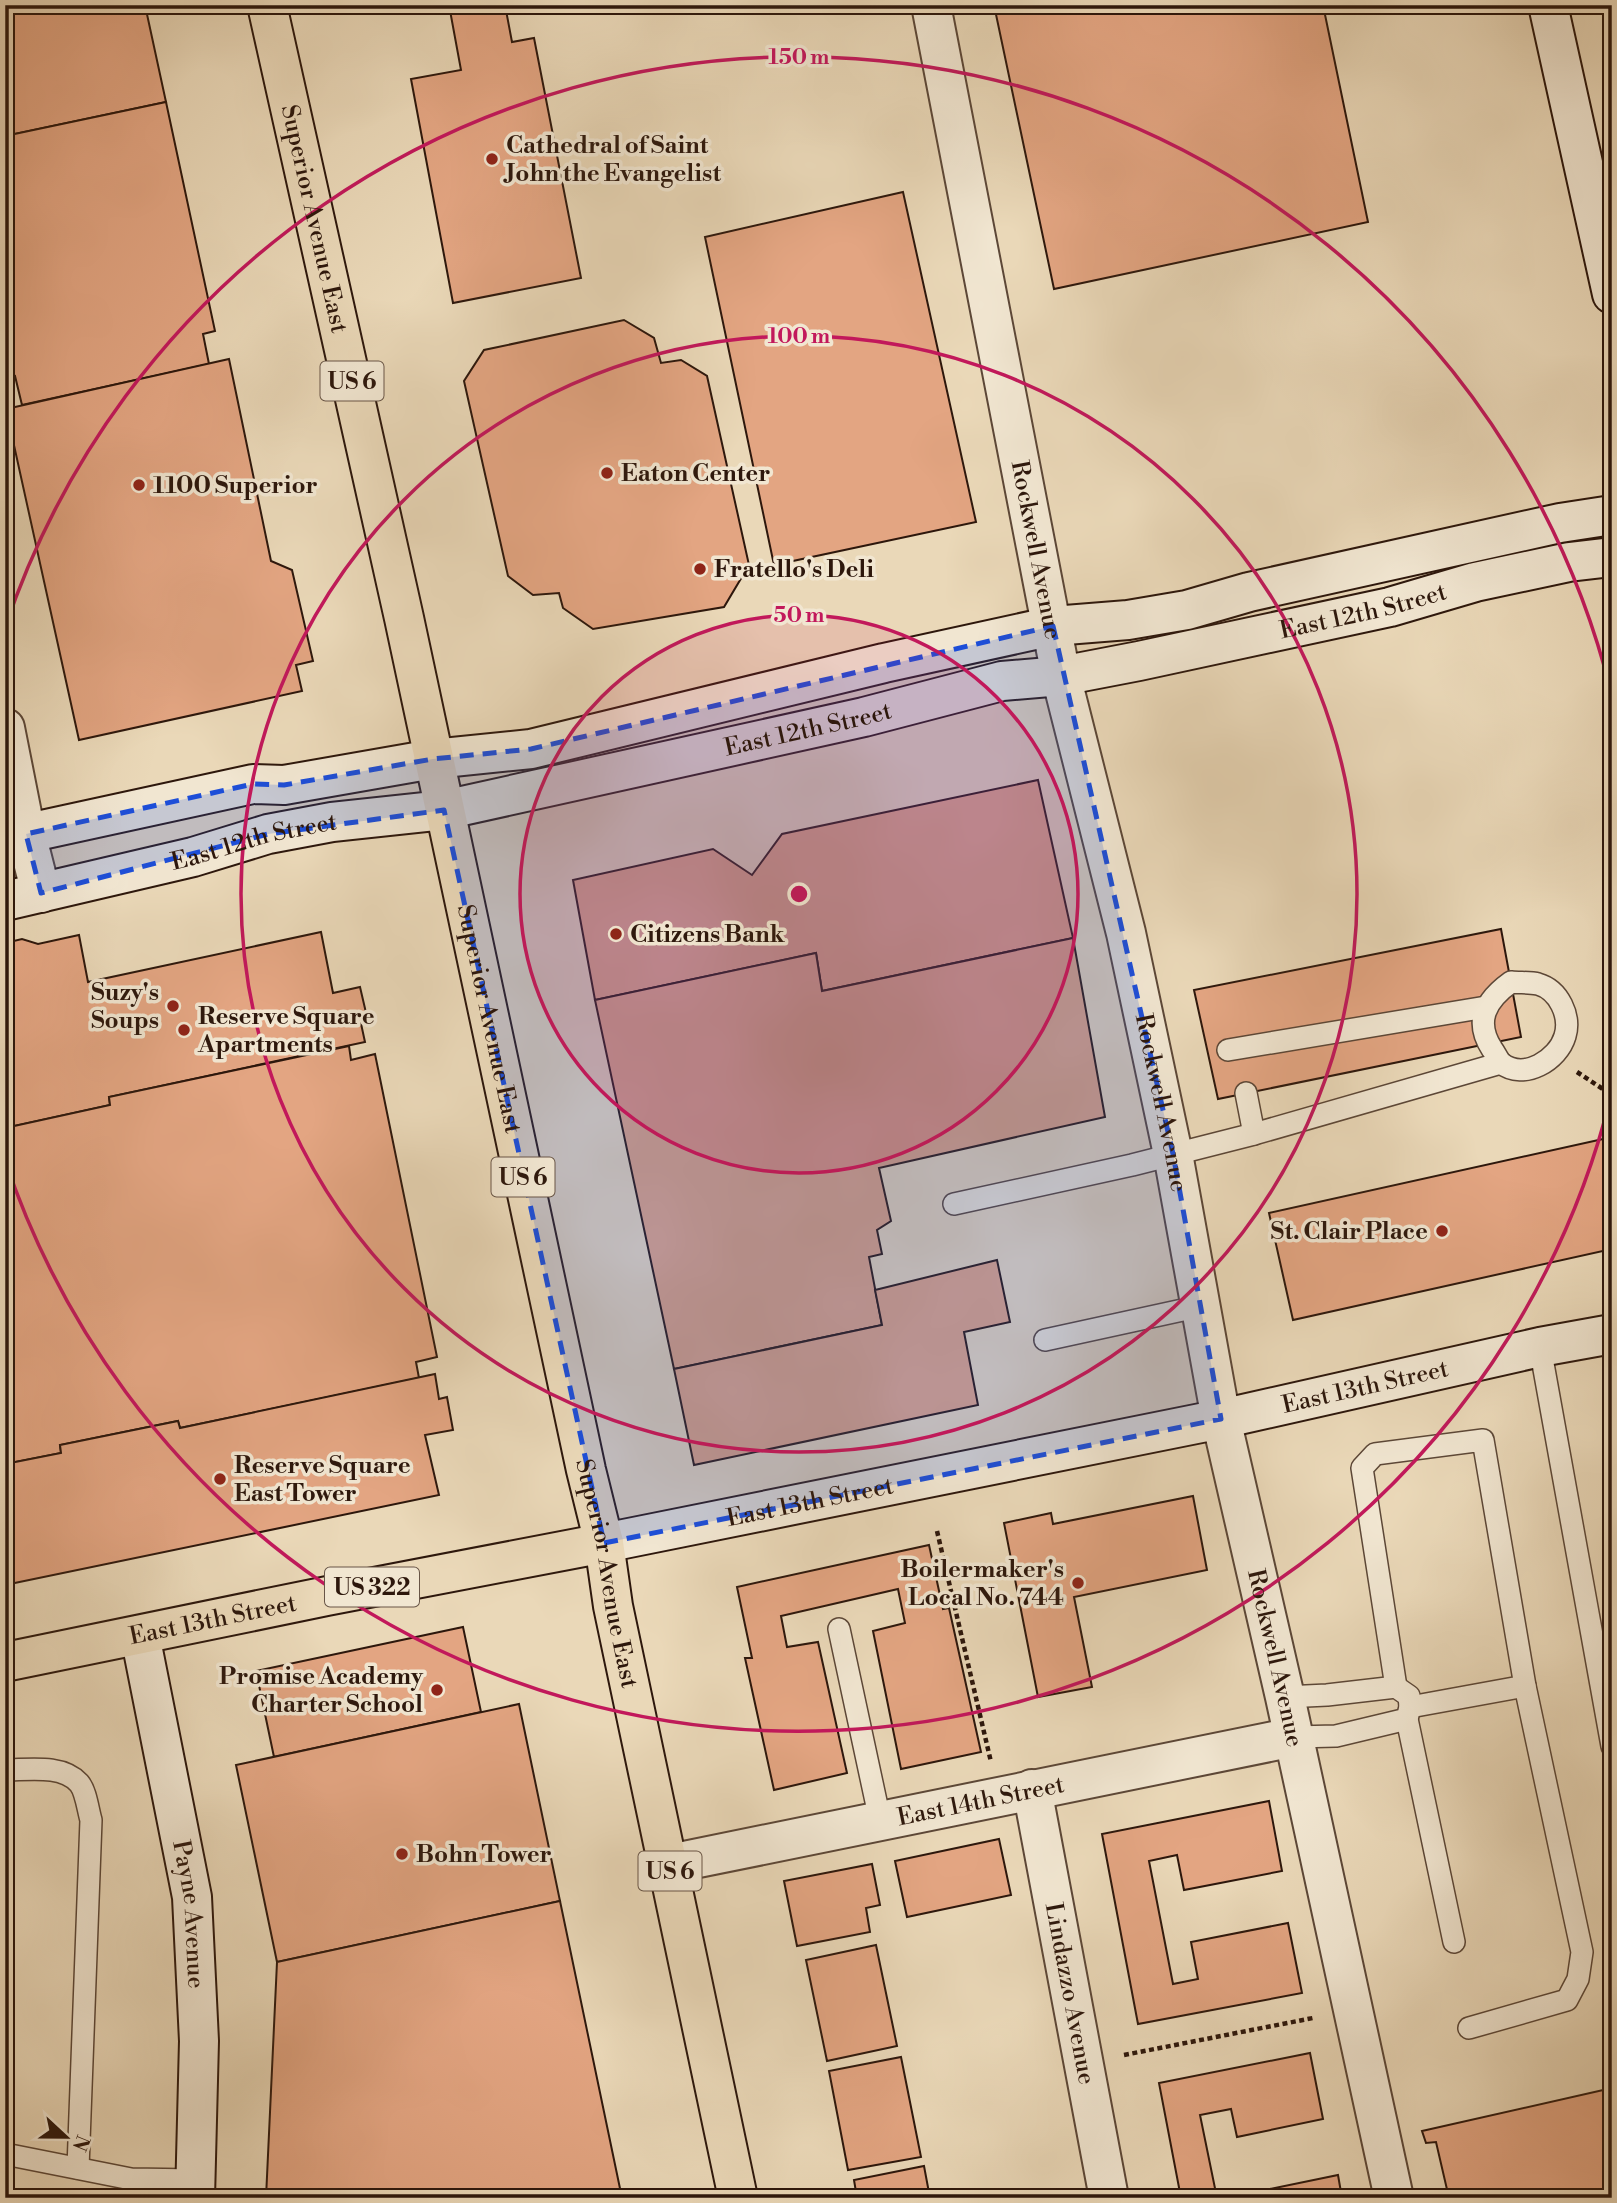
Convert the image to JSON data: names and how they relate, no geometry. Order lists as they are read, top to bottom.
{
  "streets": {
    "main road": [
      "Superior Avenue East",
      "US 6",
      "East 13th Street",
      "US 322"
    ],
    "street": [
      "Rockwell Avenue",
      "East 12th Street",
      "East 14th Street",
      "Payne Avenue",
      "Lindazzo Avenue"
    ]
  },
  "crossings": [
    ["Superior Avenue East", "East 12th Street"],
    ["Superior Avenue East", "East 13th Street"],
    ["Superior Avenue East", "East 14th Street"],
    ["Rockwell Avenue", "East 12th Street"],
    ["Rockwell Avenue", "East 13th Street"],
    ["Rockwell Avenue", "East 14th Street"],
    ["East 13th Street", "Payne Avenue"],
    ["East 14th Street", "Lindazzo Avenue"]
  ],
  "places": [
    "Cathedral of Saint John the Evangelist",
    "Eaton Center",
    "1100 Superior",
    "Fratello's Deli",
    "Citizens Bank",
    "Suzy's Soups",
    "Reserve Square Apartments",
    "St. Clair Place",
    "Reserve Square East Tower",
    "Boilermaker's Local No. 744",
    "Promise Academy Charter School",
    "Bohn Tower"
  ],
  "north": "right",
  "rings": ["150 m", "100 m", "50 m"]
}
